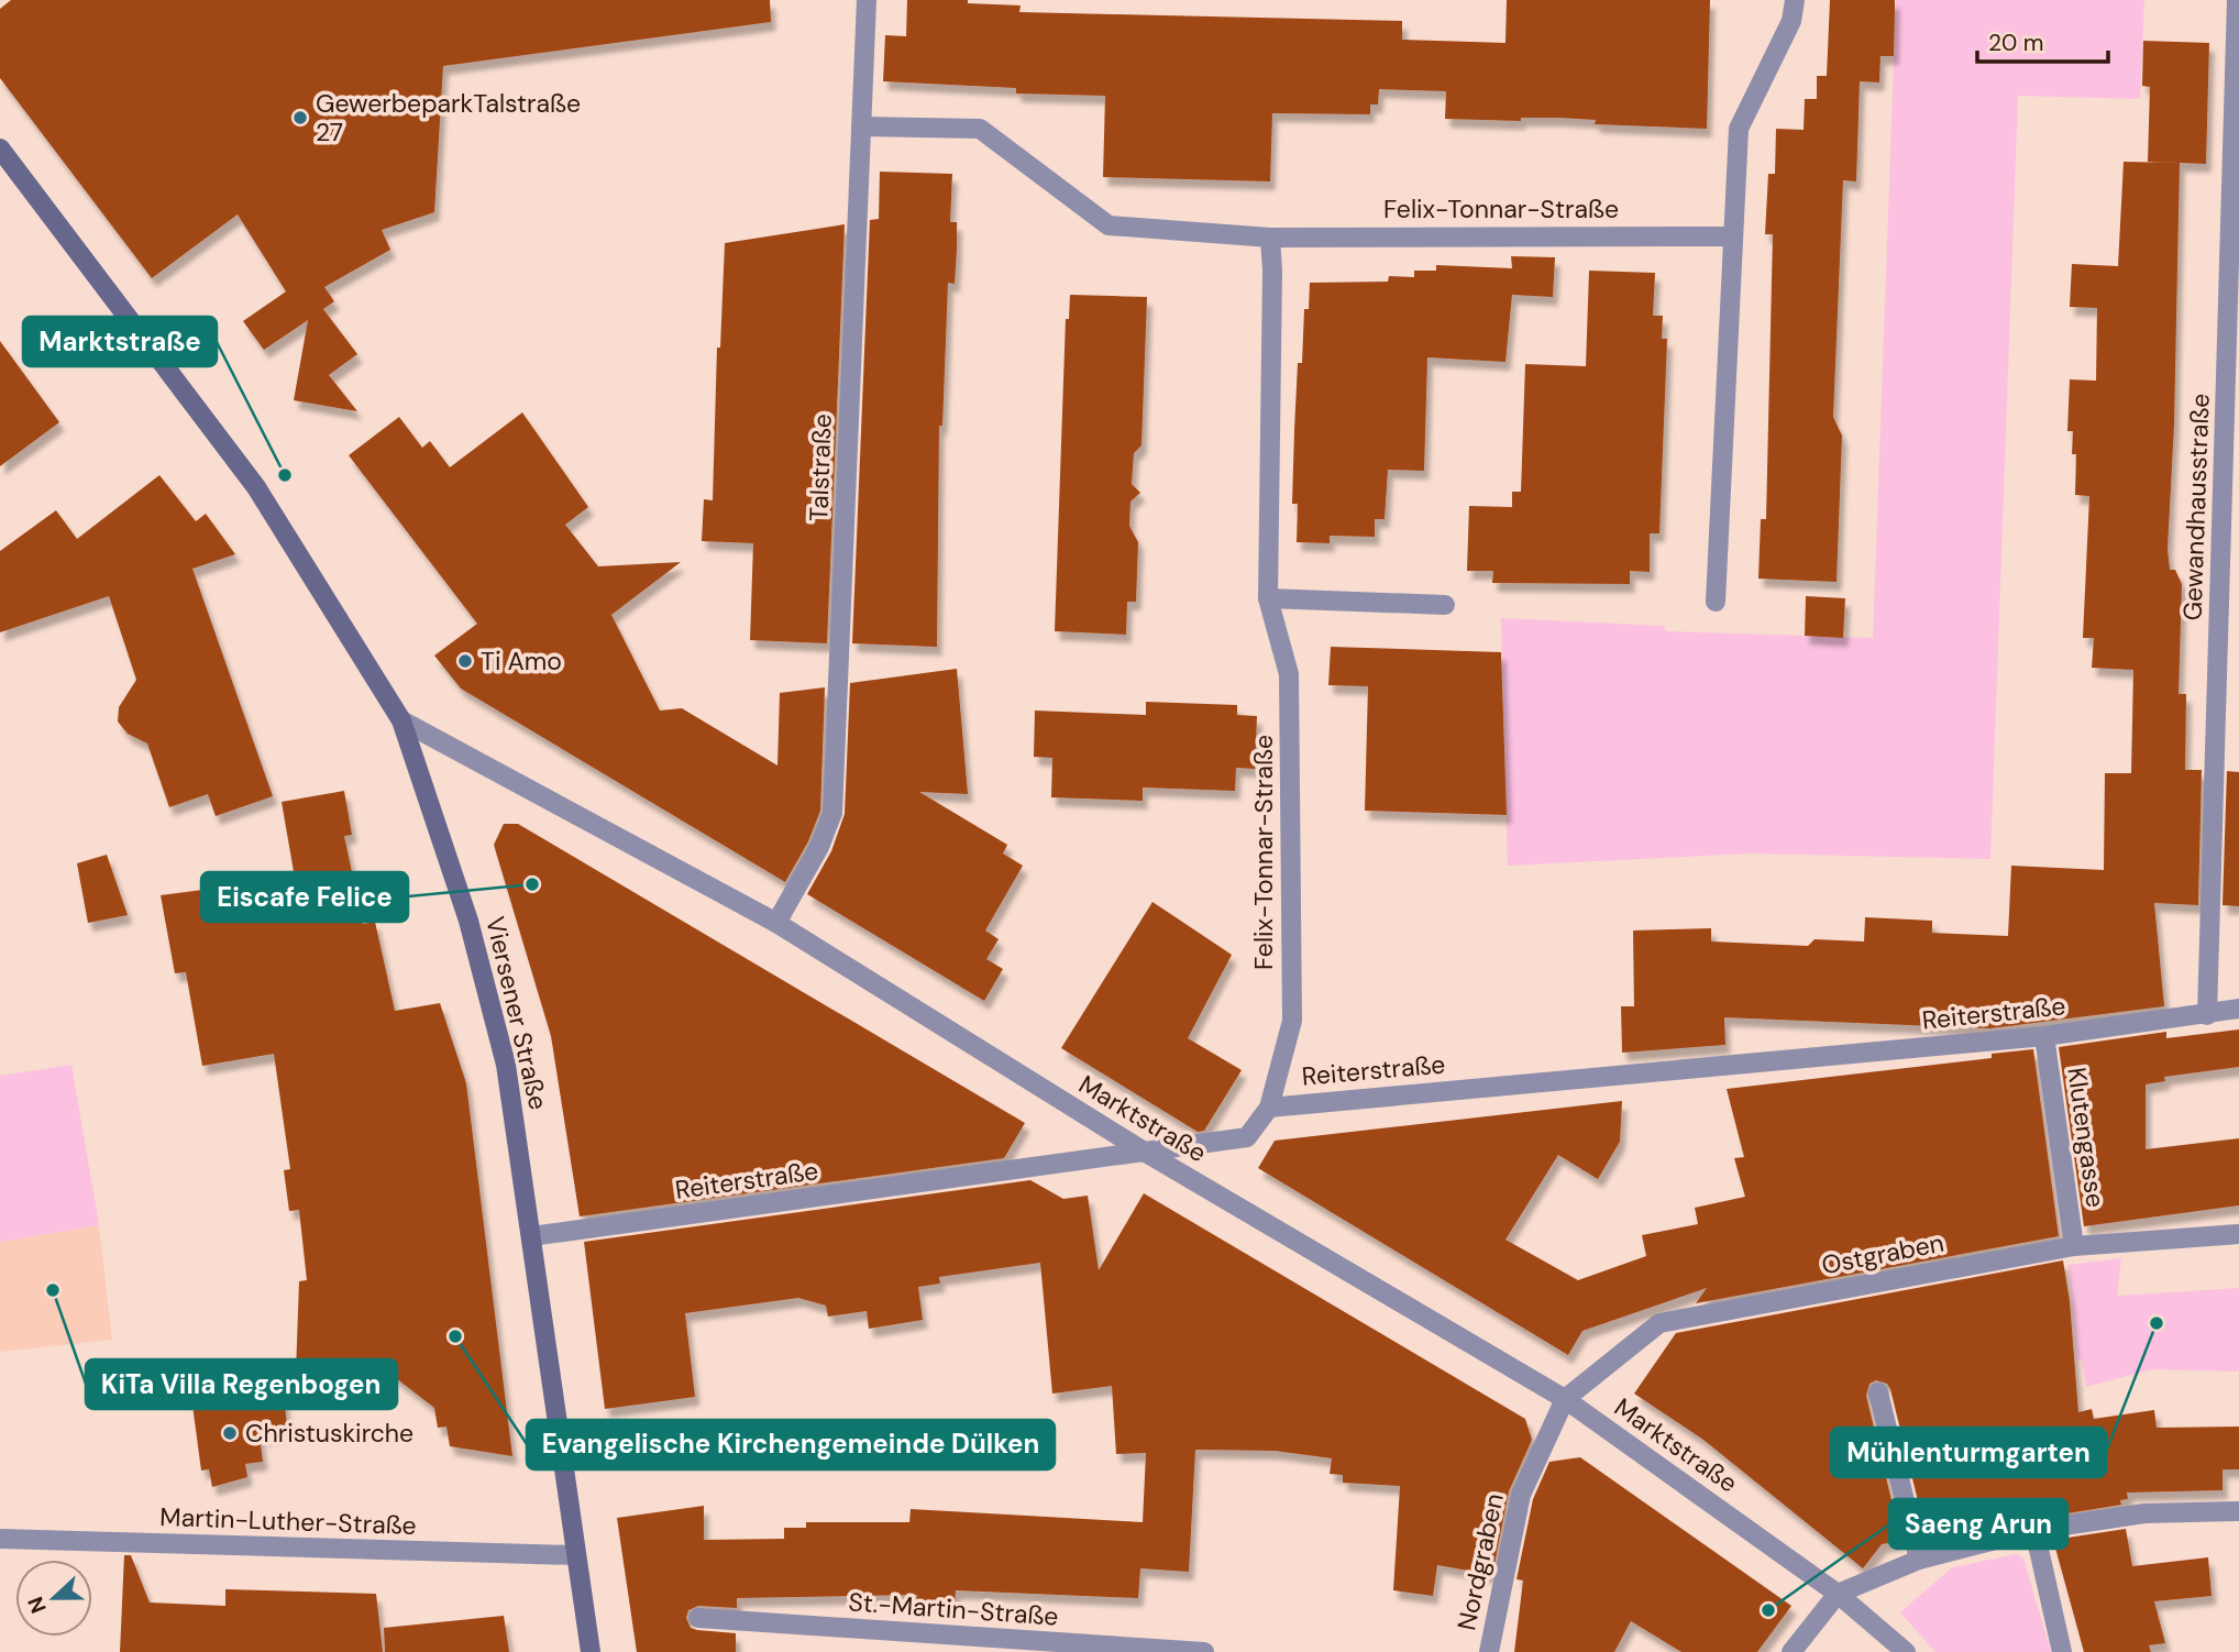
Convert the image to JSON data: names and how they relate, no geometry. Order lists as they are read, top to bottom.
{
  "streets": {
    "main road": ["Viersener Straße"],
    "street": [
      "Felix-Tonnar-Straße",
      "Talstraße",
      "Gewandhausstraße",
      "Reiterstraße",
      "Marktstraße",
      "Klutengasse",
      "Ostgraben",
      "Martin-Luther-Straße",
      "Nordgraben",
      "St.-Martin-Straße"
    ]
  },
  "crossings": [
    ["Felix-Tonnar-Straße", "Talstraße"],
    ["Felix-Tonnar-Straße", "Reiterstraße"],
    ["Talstraße", "Marktstraße"],
    ["Gewandhausstraße", "Reiterstraße"],
    ["Viersener Straße", "Reiterstraße"],
    ["Viersener Straße", "Marktstraße"],
    ["Viersener Straße", "Martin-Luther-Straße"],
    ["Reiterstraße", "Marktstraße"],
    ["Reiterstraße", "Klutengasse"],
    ["Marktstraße", "Ostgraben"],
    ["Marktstraße", "Nordgraben"],
    ["Klutengasse", "Ostgraben"],
    ["Ostgraben", "Nordgraben"]
  ],
  "places": [
    "GewerbeparkTalstraße 27",
    "Marktstraße",
    "Ti Amo",
    "Eiscafe Felice",
    "KiTa Villa Regenbogen",
    "Mühlenturmgarten",
    "Evangelische Kirchengemeinde Dülken",
    "Christuskirche",
    "Saeng Arun"
  ],
  "scale_bar": "20 m",
  "north": "left"
}
